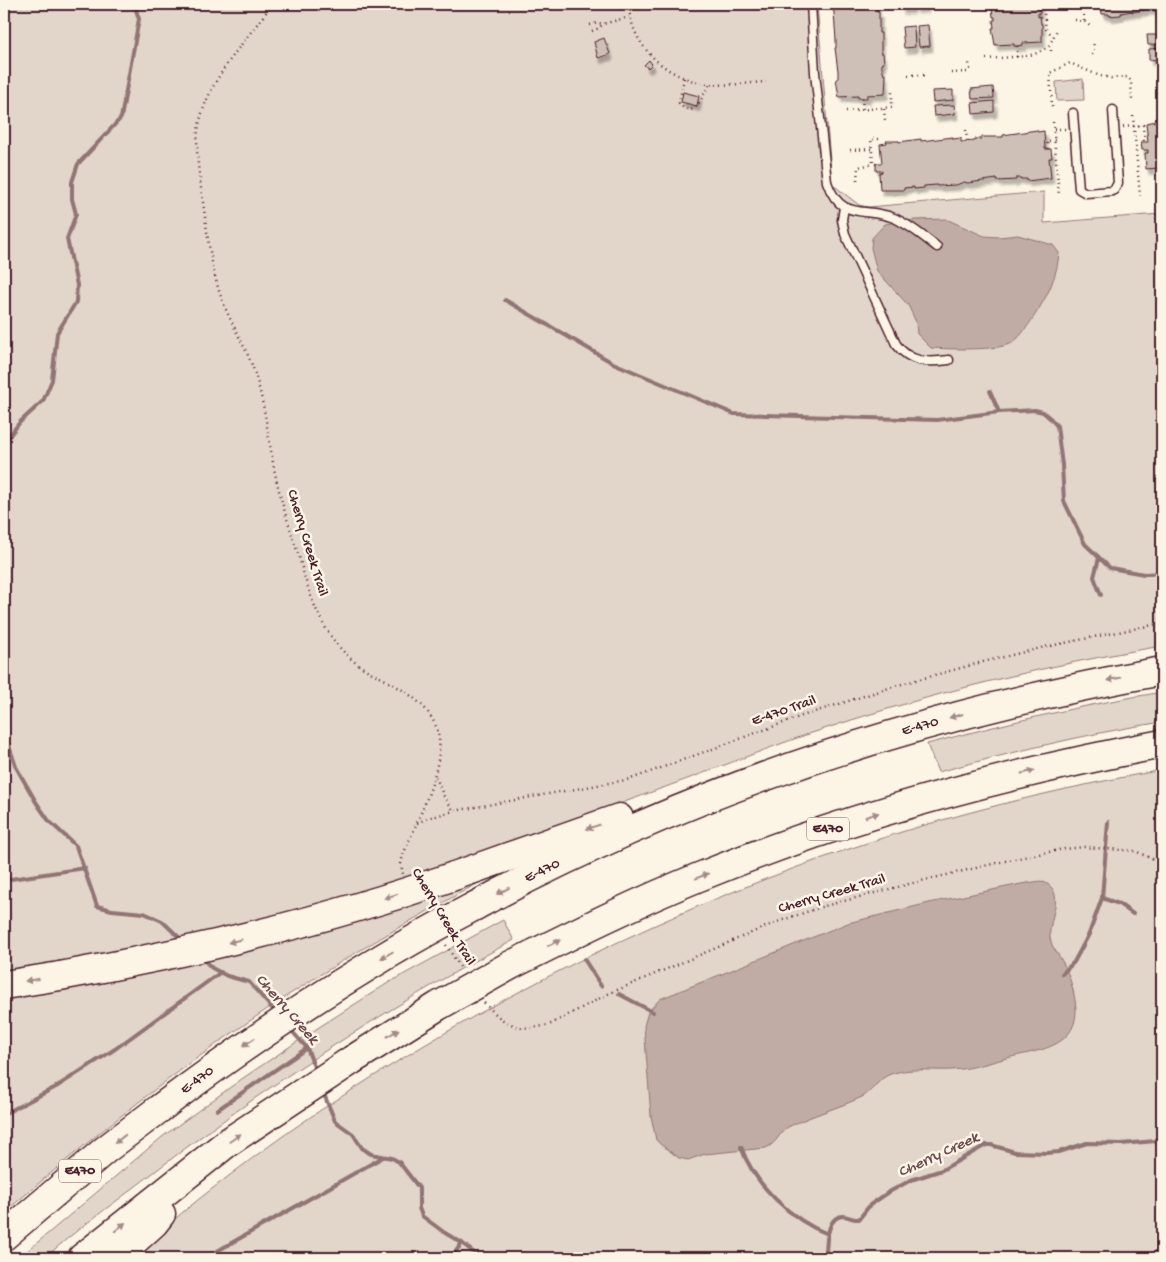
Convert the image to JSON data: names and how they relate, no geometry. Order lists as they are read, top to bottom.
{
  "streets": {
    "highway": ["E-470", "E470"],
    "path": ["Cherry Creek Trail", "E-470 Trail"]
  },
  "crossings": [
    ["Cherry Creek Trail", "E-470 Trail"]
  ],
  "water": ["Cherry Creek"]
}
